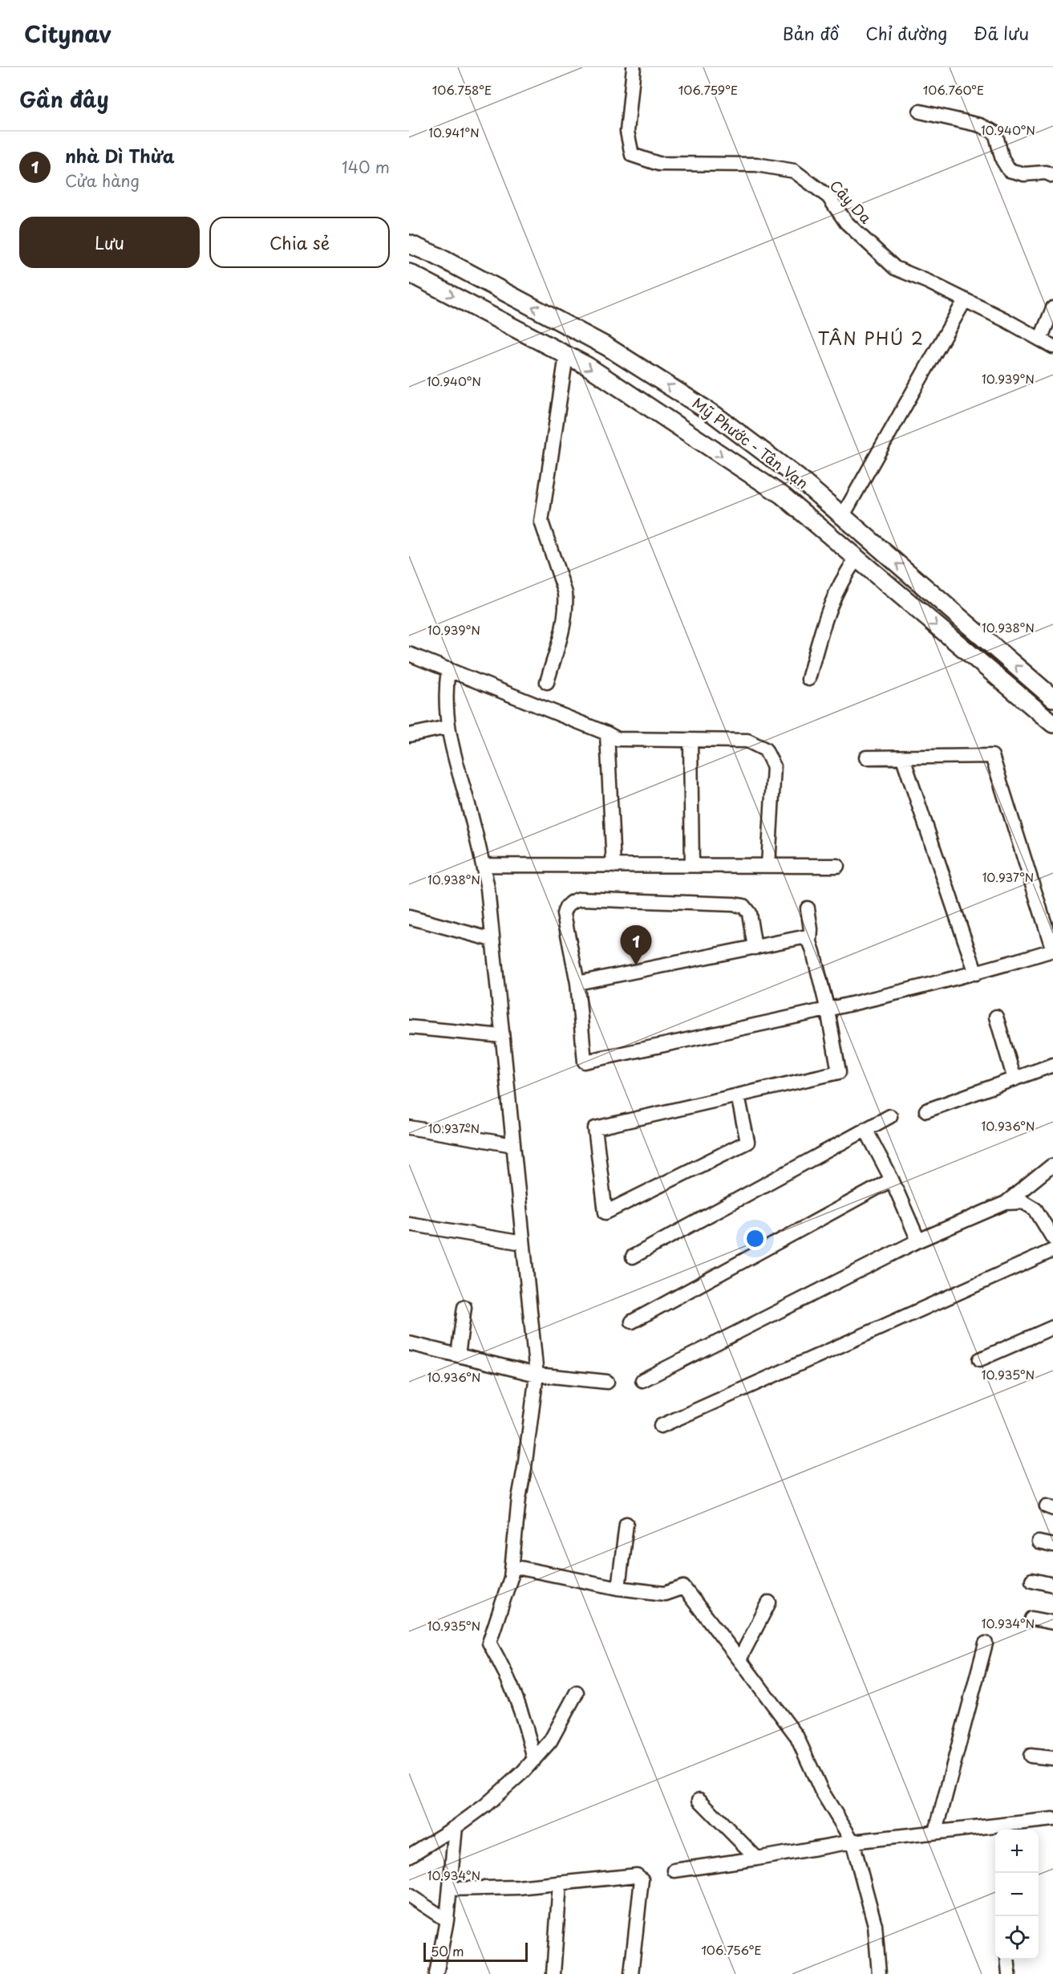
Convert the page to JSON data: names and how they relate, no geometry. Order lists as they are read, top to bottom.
{
  "streets": {
    "main road": ["Mỹ Phước - Tân Vạn"],
    "street": ["Cây Da"]
  },
  "districts": ["TÂN PHÚ 2"],
  "scale_bar": "50 m",
  "page": {
    "header": "Citynav",
    "nav": ["Bản đồ", "Chỉ đường", "Đã lưu"],
    "heading": "Gần đây",
    "list": [
      {
        "mark": "1",
        "name": "nhà Dì Thừa",
        "note": "Cửa hàng",
        "value": "140 m"
      }
    ],
    "buttons": ["Lưu", "Chia sẻ"],
    "pins": "1",
    "map_buttons": ["+", "−"],
    "scale": "50 m"
  },
  "coordinates": [
    "106.758°E",
    "106.759°E",
    "106.760°E",
    "10.940°N",
    "10.941°N",
    "10.939°N",
    "10.938°N",
    "10.937°N",
    "10.936°N",
    "10.935°N",
    "10.934°N",
    "106.756°E"
  ]
}
